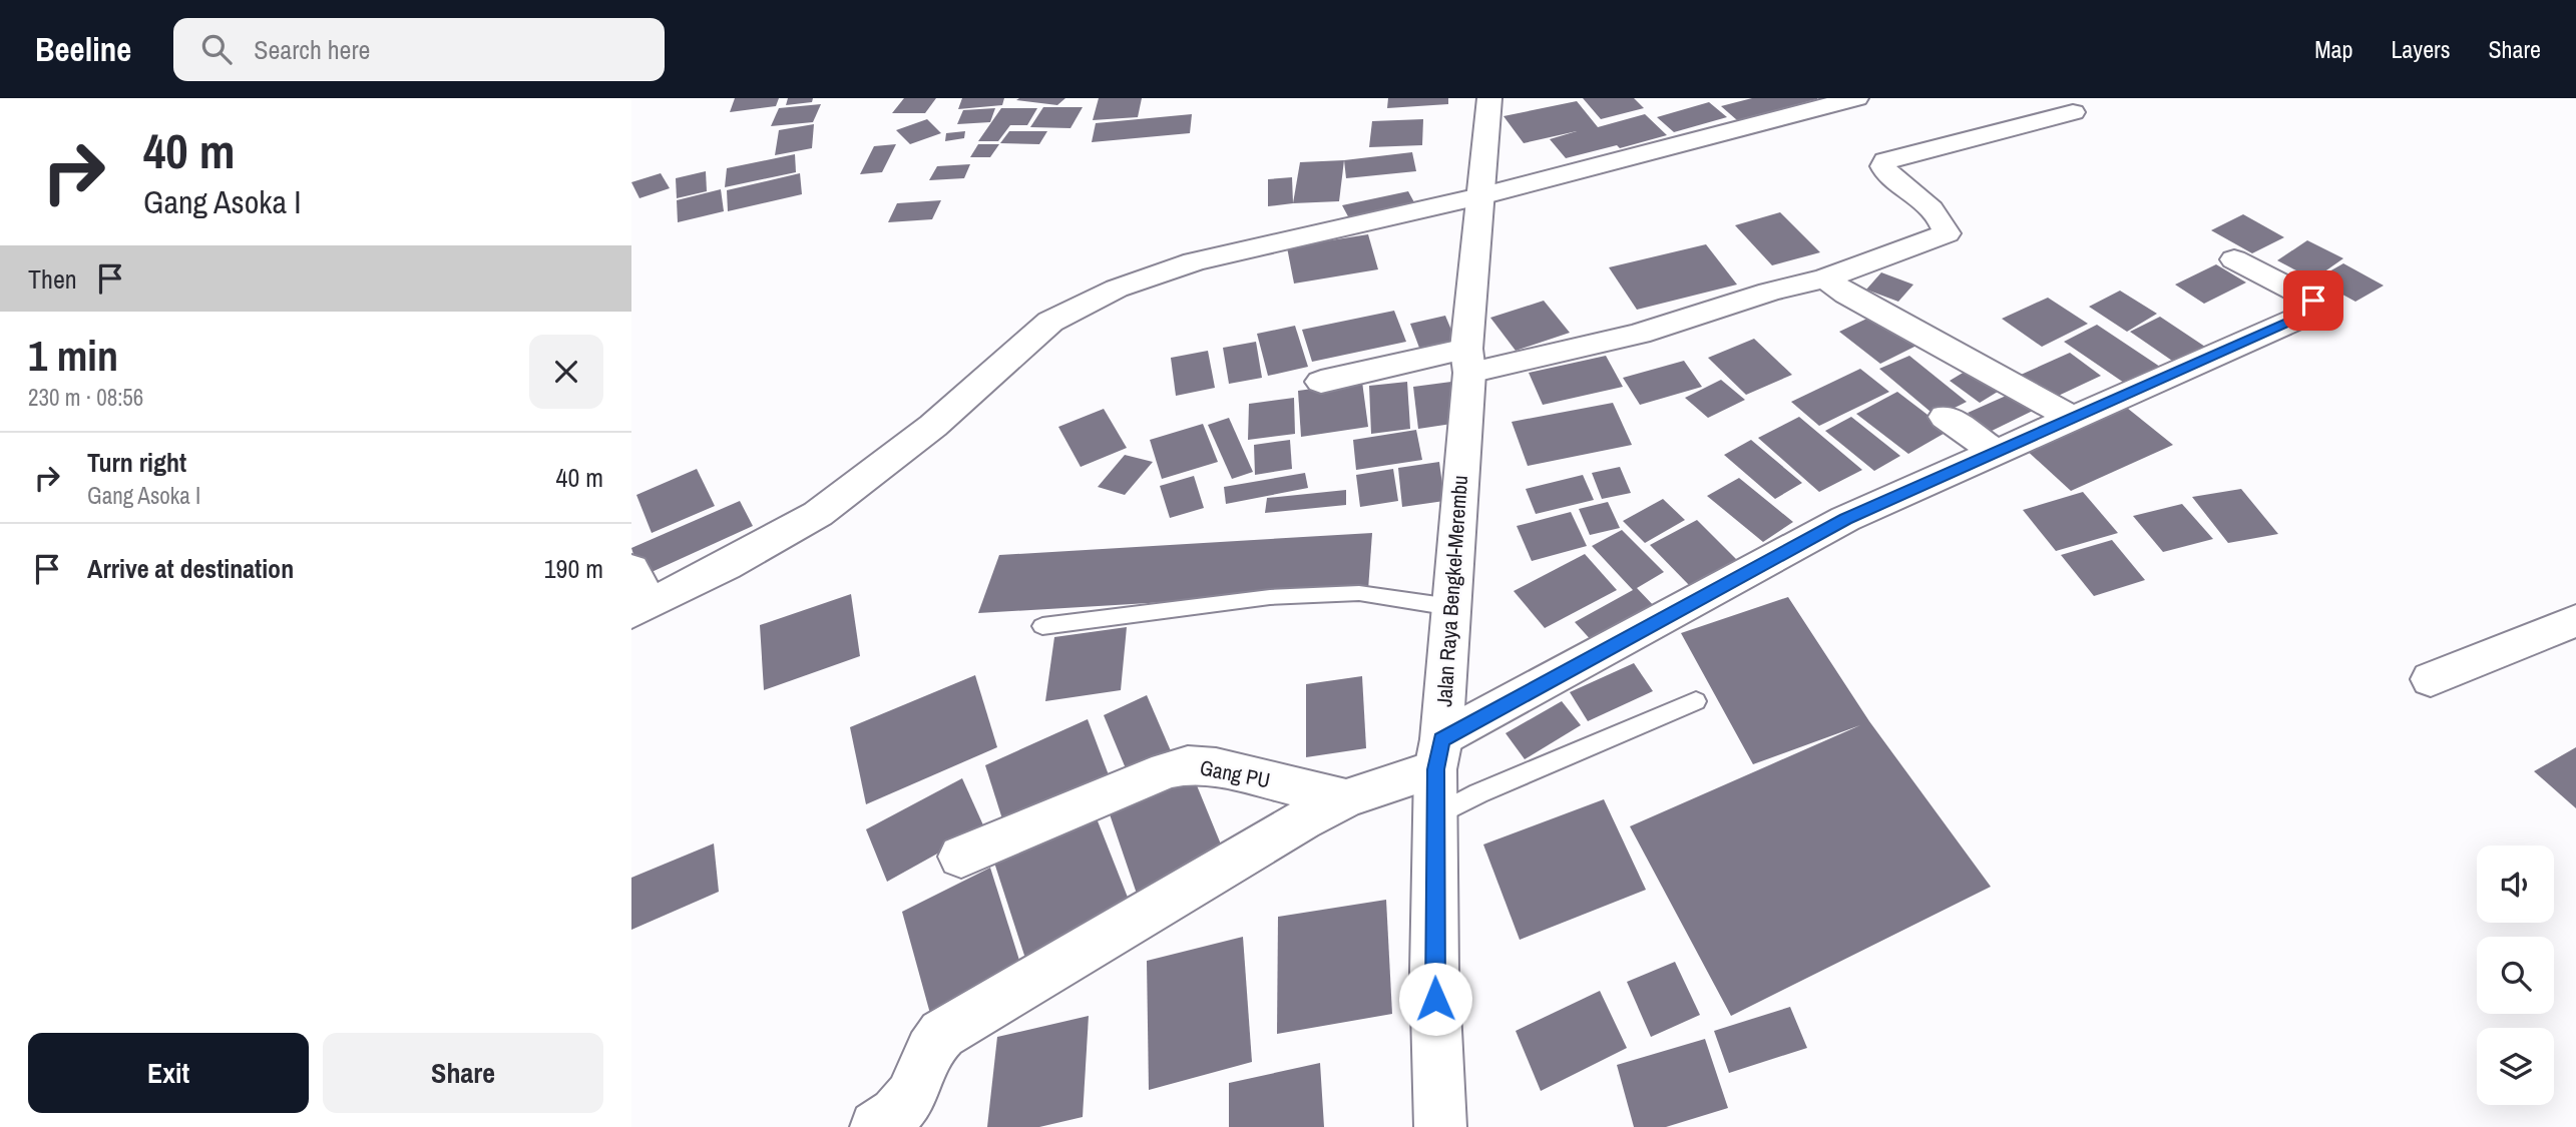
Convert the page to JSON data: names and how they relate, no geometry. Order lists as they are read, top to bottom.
{
  "streets": {
    "street": ["Jalan Raya Bengkel-Merembu", "Gang PU"]
  },
  "page": {
    "header": "Beeline",
    "search": "Search here",
    "nav": ["Map", "Layers", "Share"],
    "turn": ["40 m", "Gang Asoka I"],
    "then": "Then",
    "heading": ["1 min", "230 m · 08:56"],
    "list": [
      {
        "name": "Turn right",
        "note": "Gang Asoka I",
        "value": "40 m"
      },
      {
        "name": "Arrive at destination",
        "value": "190 m"
      }
    ],
    "buttons": ["Exit", "Share"]
  }
}
